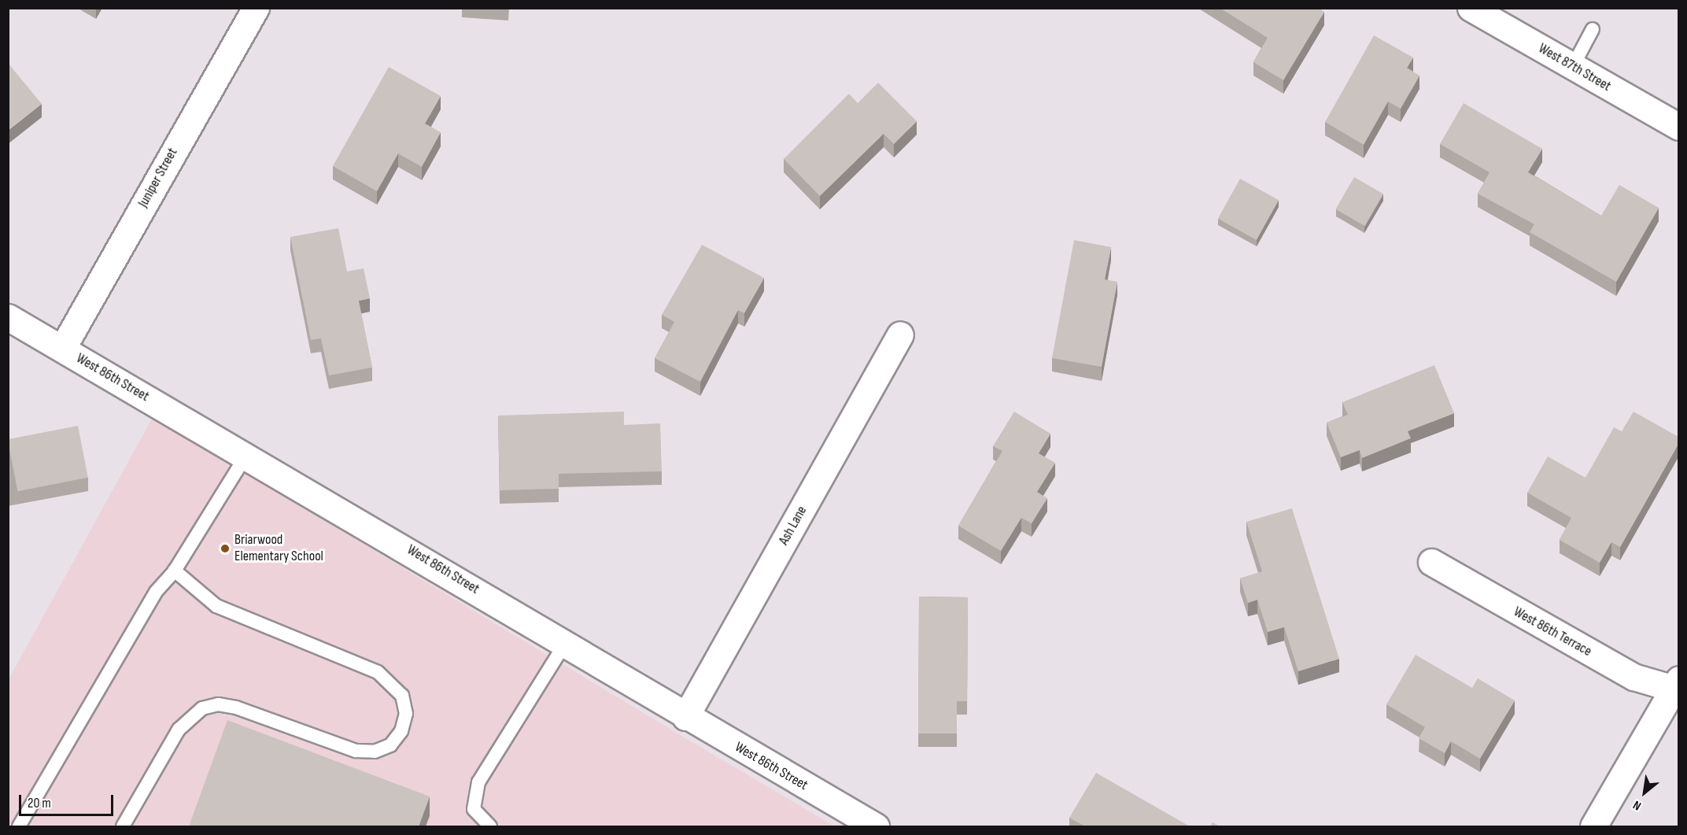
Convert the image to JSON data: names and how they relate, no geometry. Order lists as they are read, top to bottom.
{
  "streets": {
    "street": [
      "West 87th Street",
      "Juniper Street",
      "West 86th Street",
      "Ash Lane",
      "West 86th Terrace"
    ]
  },
  "crossings": [
    ["Juniper Street", "West 86th Street"],
    ["West 86th Street", "Ash Lane"]
  ],
  "places": ["Briarwood Elementary School"],
  "scale_bar": "20 m",
  "north": "bottom left"
}
